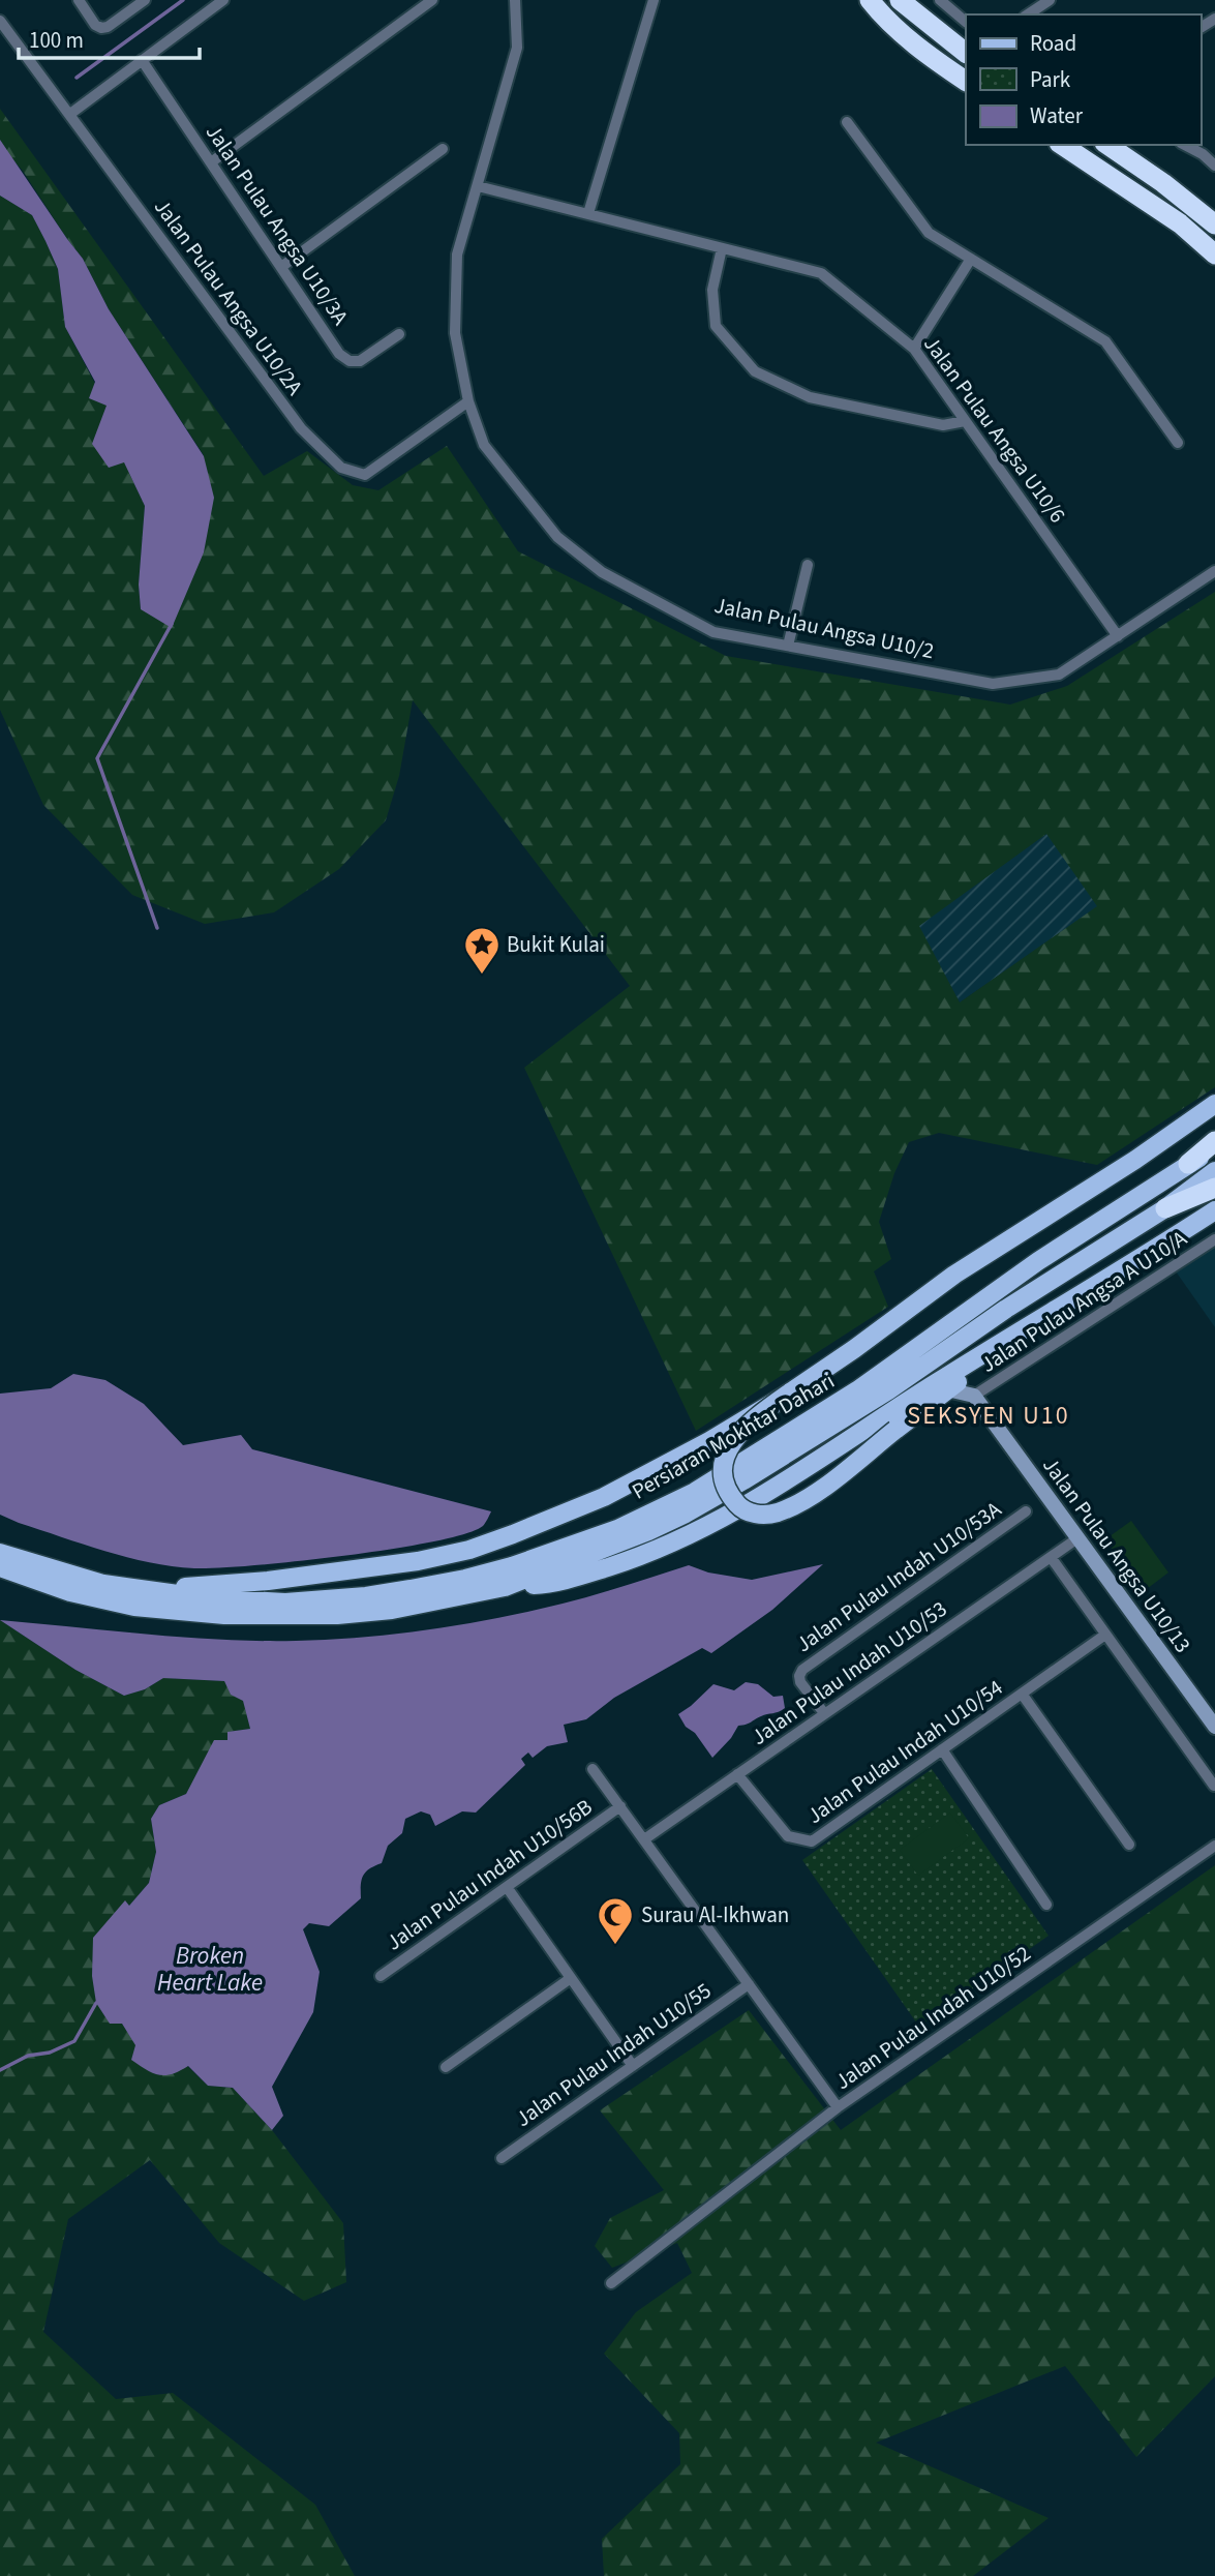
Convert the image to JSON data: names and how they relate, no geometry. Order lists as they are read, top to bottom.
{
  "streets": {
    "main road": ["Persiaran Mokhtar Dahari"],
    "street": [
      "Jalan Pulau Angsa U10/3A",
      "Jalan Pulau Angsa U10/2A",
      "Jalan Pulau Angsa U10/6",
      "Jalan Pulau Angsa U10/2",
      "Jalan Pulau Angsa A U10/A",
      "Jalan Pulau Angsa U10/13",
      "Jalan Pulau Indah U10/53A",
      "Jalan Pulau Indah U10/53",
      "Jalan Pulau Indah U10/54",
      "Jalan Pulau Indah U10/56B",
      "Jalan Pulau Indah U10/52",
      "Jalan Pulau Indah U10/55"
    ]
  },
  "crossings": [
    ["Jalan Pulau Angsa U10/2A", "Jalan Pulau Angsa U10/2"],
    ["Jalan Pulau Angsa U10/6", "Jalan Pulau Angsa U10/2"],
    ["Jalan Pulau Angsa A U10/A", "Jalan Pulau Angsa U10/13"],
    ["Jalan Pulau Angsa U10/13", "Jalan Pulau Indah U10/53"],
    ["Jalan Pulau Indah U10/53A", "Jalan Pulau Indah U10/53"],
    ["Jalan Pulau Indah U10/53", "Jalan Pulau Indah U10/54"],
    ["Jalan Pulau Indah U10/53", "Jalan Pulau Indah U10/52"],
    ["Jalan Pulau Indah U10/56B", "Jalan Pulau Indah U10/52"],
    ["Jalan Pulau Indah U10/52", "Jalan Pulau Indah U10/55"]
  ],
  "districts": ["SEKSYEN U10"],
  "water": ["Broken Heart Lake"],
  "places": {
    "place": ["Bukit Kulai"],
    "mosque": ["Surau Al-Ikhwan"]
  },
  "legend": ["Road", "Park", "Water"],
  "scale_bar": "100 m"
}
